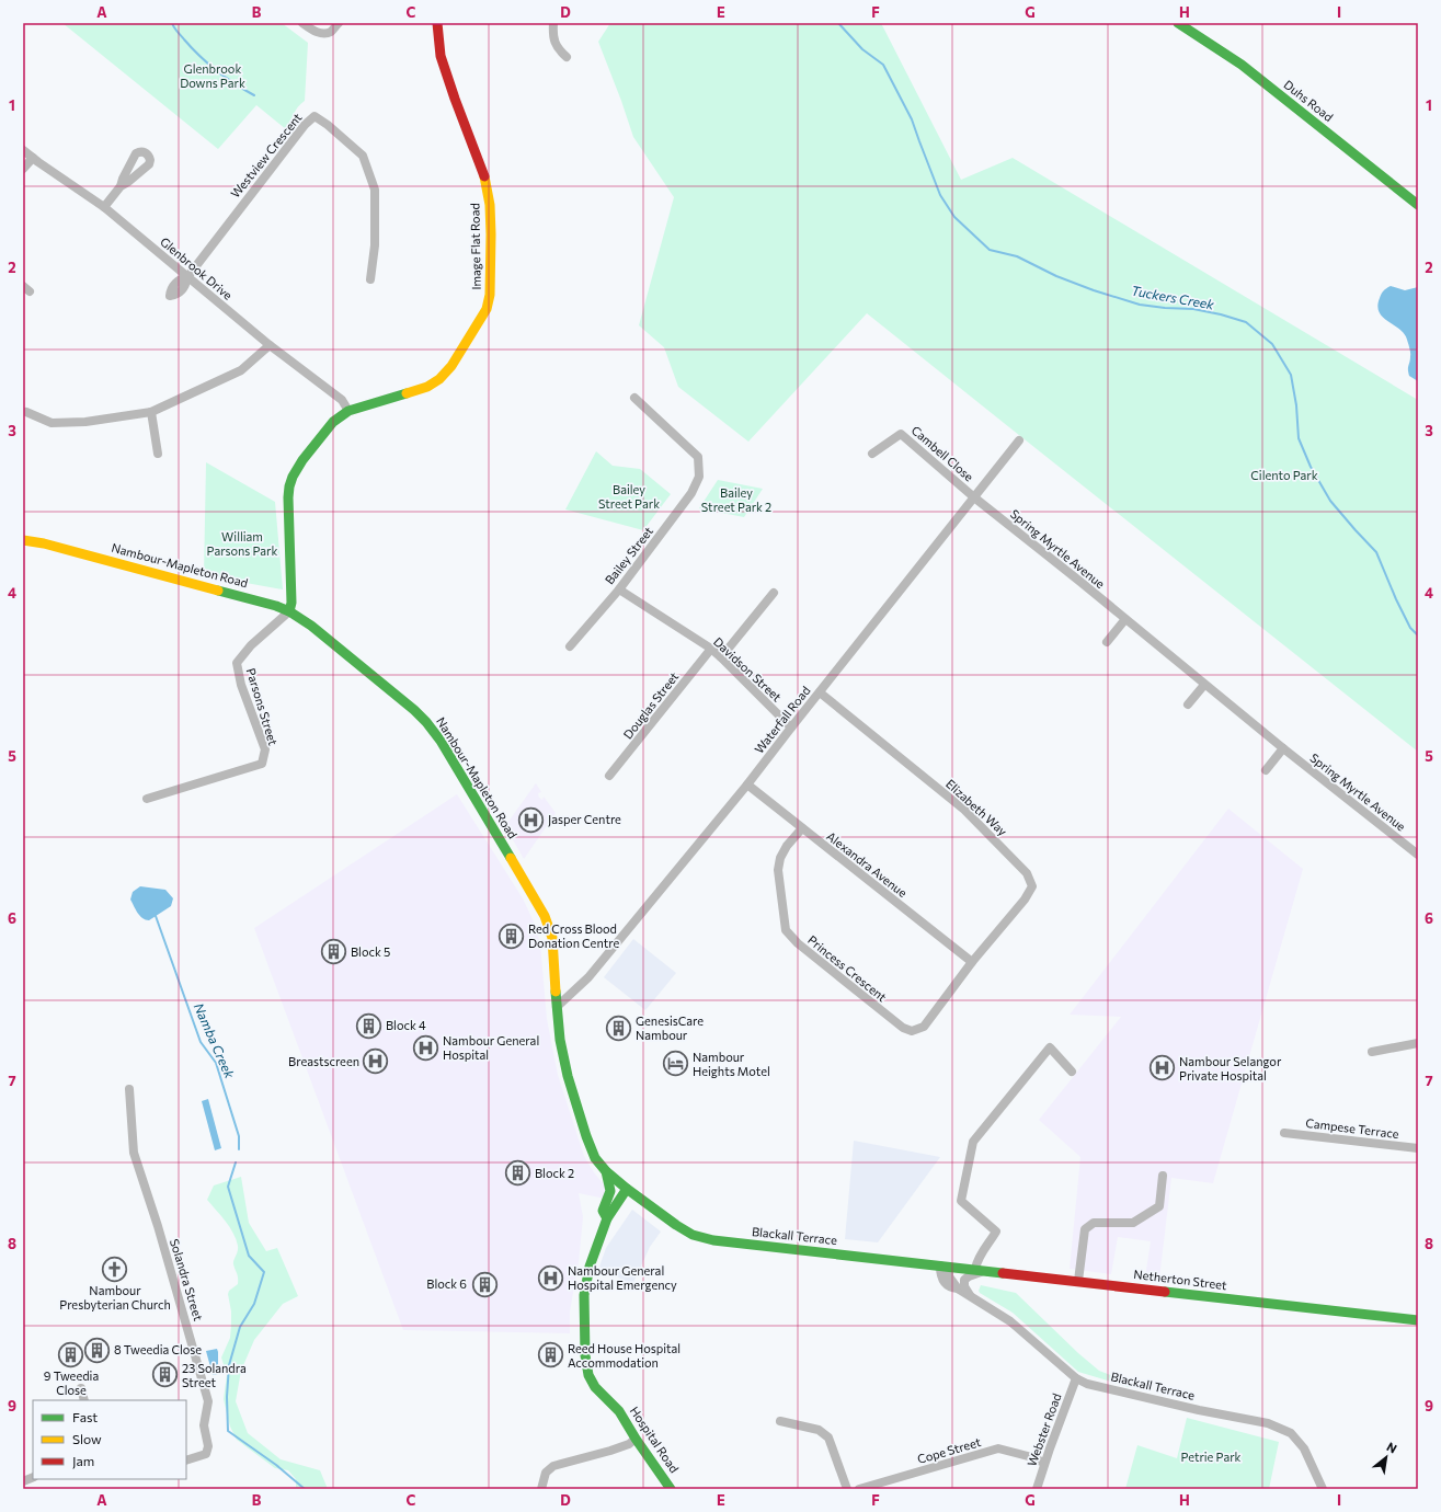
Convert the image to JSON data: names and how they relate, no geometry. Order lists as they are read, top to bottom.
{
  "streets": {
    "main road": [
      "Duhs Road",
      "Image Flat Road",
      "Nambour-Mapleton Road",
      "Blackall Terrace",
      "Netherton Street",
      "Hospital Road"
    ],
    "street": [
      "Westview Crescent",
      "Glenbrook Drive",
      "Cambell Close",
      "Spring Myrtle Avenue",
      "Bailey Street",
      "Davidson Street",
      "Douglas Street",
      "Parsons Street",
      "Waterfall Road",
      "Elizabeth Way",
      "Alexandra Avenue",
      "Princess Crescent",
      "Campese Terrace",
      "Solandra Street",
      "Webster Road",
      "Cope Street"
    ]
  },
  "crossings": [
    ["Westview Crescent", "Glenbrook Drive"],
    ["Image Flat Road", "Glenbrook Drive"],
    ["Image Flat Road", "Nambour-Mapleton Road"],
    ["Image Flat Road", "Parsons Street"],
    ["Cambell Close", "Spring Myrtle Avenue"],
    ["Cambell Close", "Waterfall Road"],
    ["Spring Myrtle Avenue", "Waterfall Road"],
    ["Bailey Street", "Davidson Street"],
    ["Nambour-Mapleton Road", "Parsons Street"],
    ["Nambour-Mapleton Road", "Waterfall Road"],
    ["Nambour-Mapleton Road", "Blackall Terrace"],
    ["Nambour-Mapleton Road", "Hospital Road"],
    ["Davidson Street", "Douglas Street"],
    ["Davidson Street", "Waterfall Road"],
    ["Waterfall Road", "Elizabeth Way"],
    ["Waterfall Road", "Alexandra Avenue"],
    ["Elizabeth Way", "Alexandra Avenue"],
    ["Elizabeth Way", "Princess Crescent"],
    ["Alexandra Avenue", "Princess Crescent"],
    ["Blackall Terrace", "Netherton Street"],
    ["Blackall Terrace", "Webster Road"],
    ["Blackall Terrace", "Hospital Road"],
    ["Webster Road", "Cope Street"]
  ],
  "water": ["Tuckers Creek", "Namba Creek"],
  "parks": [
    "Glenbrook Downs Park",
    "Cilento Park",
    "Bailey Street Park",
    "Bailey Street Park 2",
    "William Parsons Park",
    "Petrie Park"
  ],
  "places": {
    "hospital": [
      "Jasper Centre",
      "Nambour General Hospital",
      "Breastscreen",
      "Nambour Selangor Private Hospital",
      "Nambour General Hospital Emergency"
    ],
    "building": [
      "Red Cross Blood Donation Centre",
      "Block 5",
      "Block 4",
      "GenesisCare Nambour",
      "Block 2",
      "Block 6",
      "8 Tweedia Close",
      "9 Tweedia Close",
      "Reed House Hospital Accommodation",
      "23 Solandra Street"
    ],
    "hotel": ["Nambour Heights Motel"],
    "church": ["Nambour Presbyterian Church"]
  },
  "legend": ["Fast", "Slow", "Jam"],
  "north": "top right",
  "grid": {
    "columns": [
      "A",
      "B",
      "C",
      "D",
      "E",
      "F",
      "G",
      "H",
      "I"
    ],
    "rows": [
      "1",
      "2",
      "3",
      "4",
      "5",
      "6",
      "7",
      "8",
      "9"
    ]
  }
}
